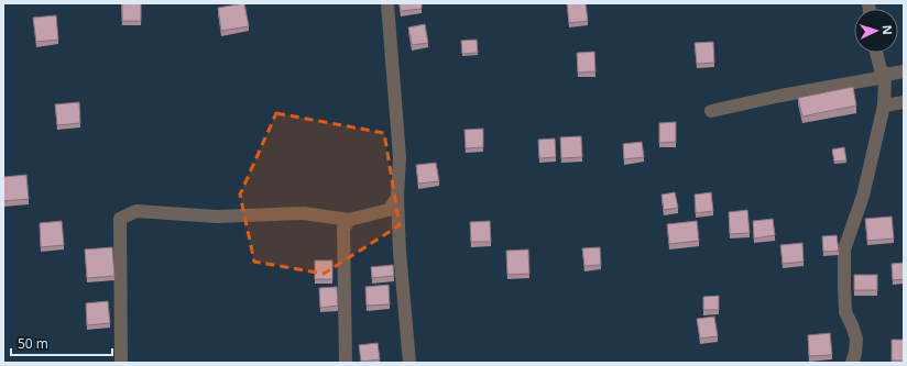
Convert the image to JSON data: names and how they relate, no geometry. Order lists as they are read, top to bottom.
{
  "scale_bar": "50 m",
  "north": "right"
}
